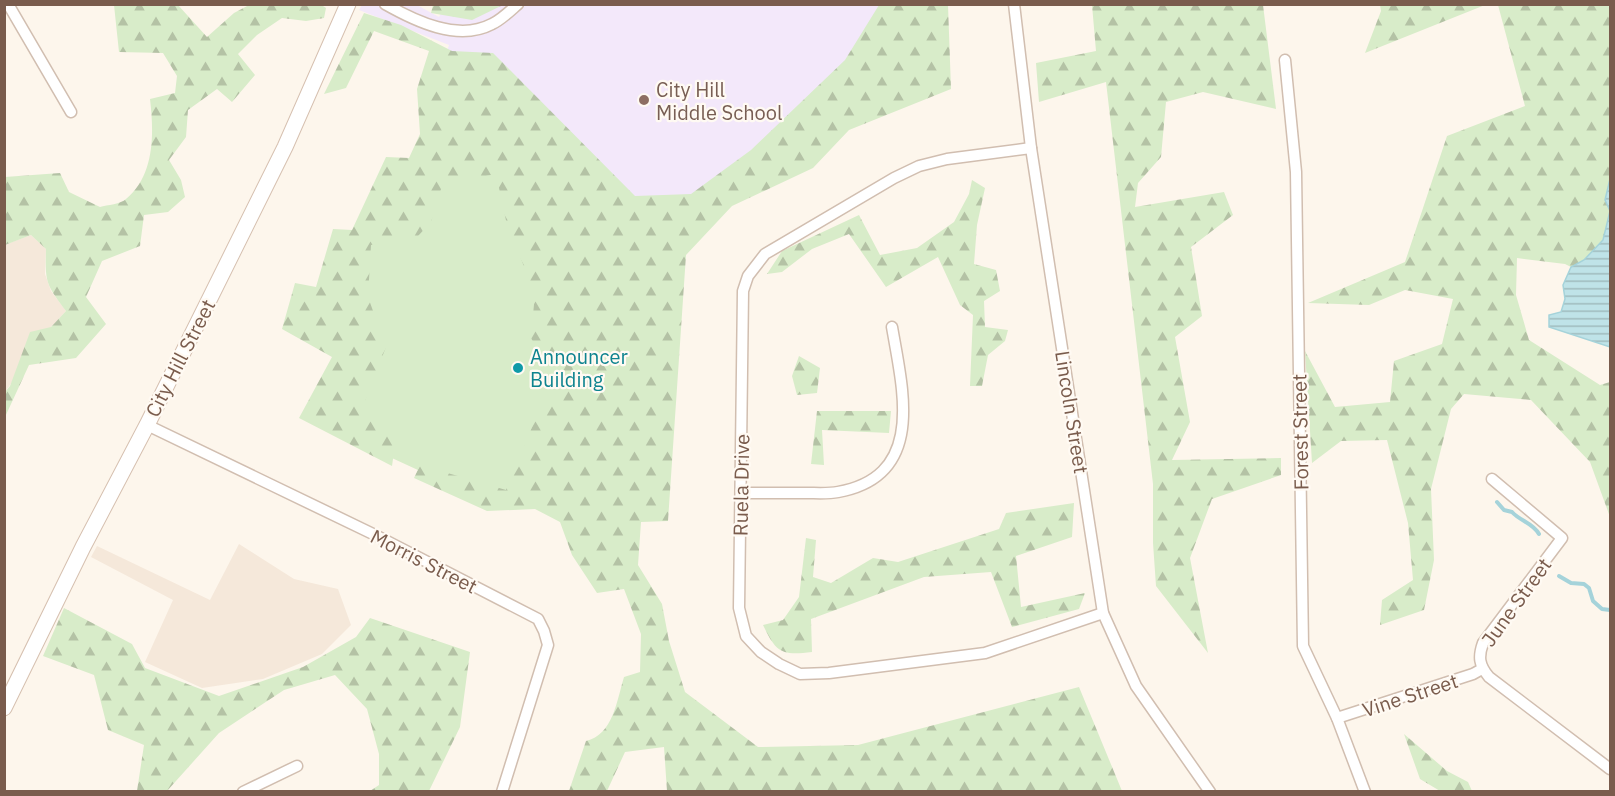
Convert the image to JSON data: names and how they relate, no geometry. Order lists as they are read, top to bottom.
{
  "streets": {
    "street": [
      "City Hill Street",
      "Lincoln Street",
      "Forest Street",
      "Ruela Drive",
      "Morris Street",
      "June Street",
      "Vine Street"
    ]
  },
  "crossings": [
    ["City Hill Street", "Morris Street"],
    ["Lincoln Street", "Ruela Drive"],
    ["Forest Street", "Vine Street"],
    ["June Street", "Vine Street"]
  ],
  "places": ["City Hill Middle School", "Announcer Building"]
}
